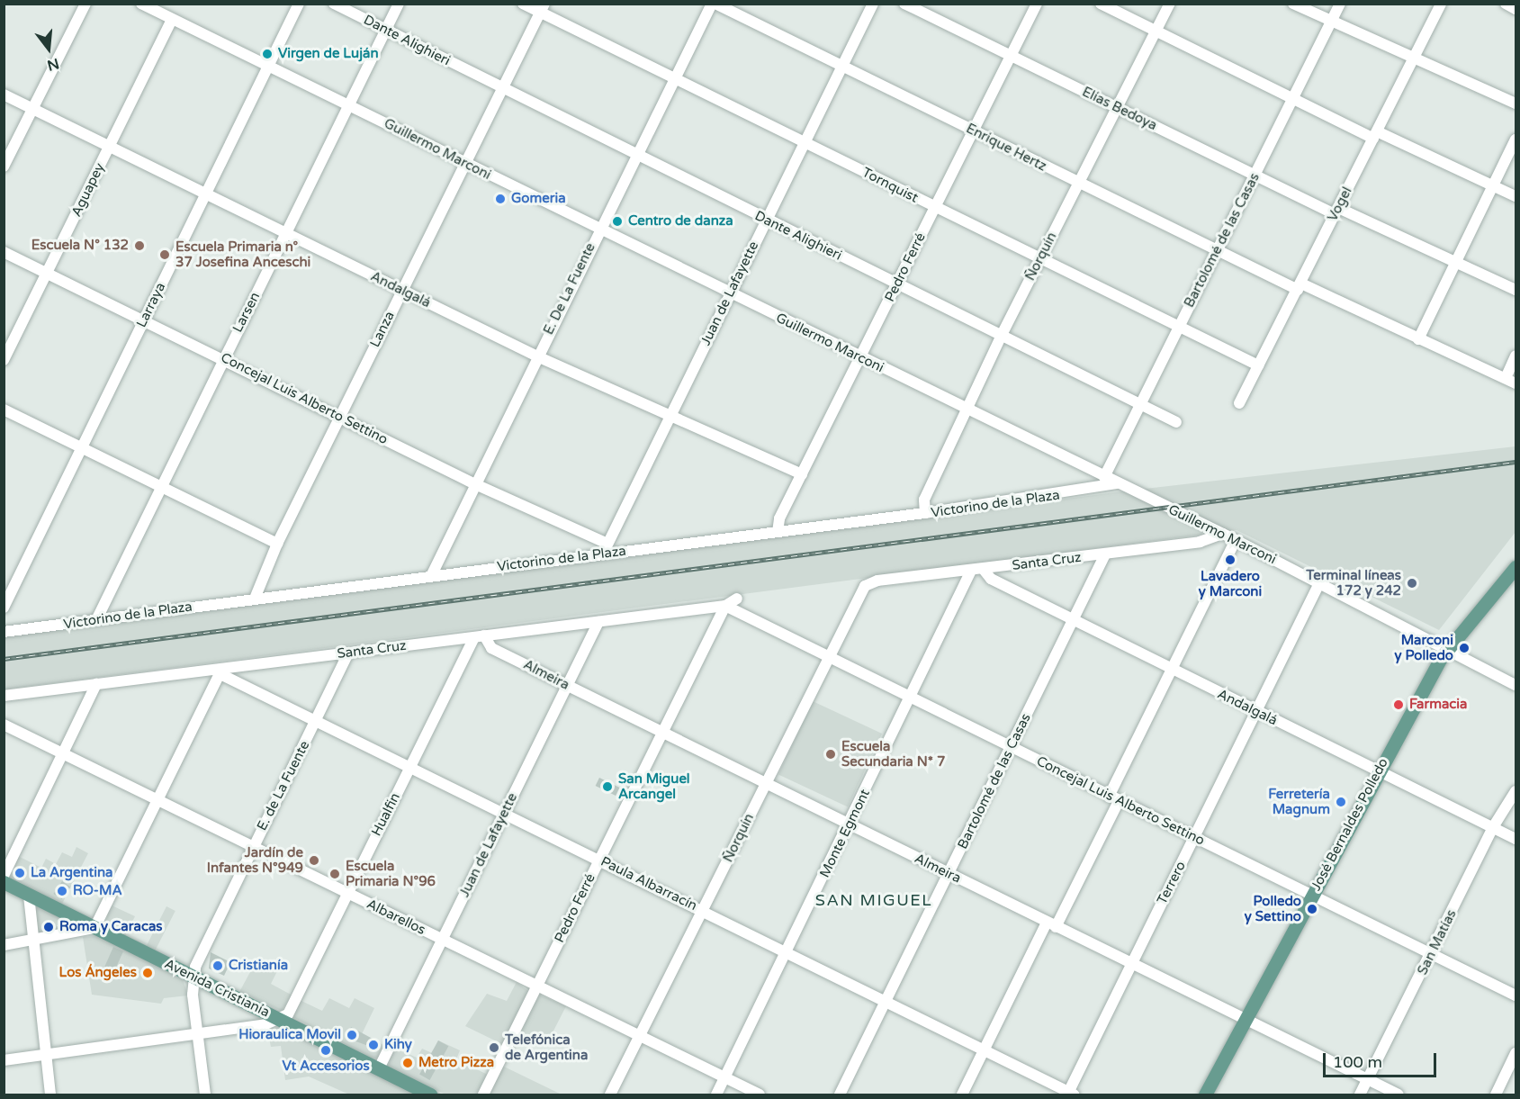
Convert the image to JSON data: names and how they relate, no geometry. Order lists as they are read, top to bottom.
{
  "streets": {
    "main road": ["José Bernaldes Polledo", "Avenida Cristianía"],
    "street": [
      "Dante Alighieri",
      "Elías Bedoya",
      "Enrique Hertz",
      "Guillermo Marconi",
      "Tornquist",
      "Aguapey",
      "Vogel",
      "Bartolomé de las Casas",
      "Ñorquín",
      "Pedro Ferré",
      "E. De La Fuente",
      "Andalgalá",
      "Juan de Lafayette",
      "Larraya",
      "Larsen",
      "Lanza",
      "Concejal Luis Alberto Settino",
      "Victorino de la Plaza",
      "Santa Cruz",
      "Almeira",
      "E. de La Fuente",
      "Hualfin",
      "Monte Egmont",
      "Terrero",
      "Paula Albarracín",
      "Albarellos",
      "San Matías"
    ]
  },
  "crossings": [
    ["Dante Alighieri", "Bartolomé de las Casas"],
    ["Dante Alighieri", "Ñorquín"],
    ["Dante Alighieri", "Pedro Ferré"],
    ["Dante Alighieri", "E. De La Fuente"],
    ["Dante Alighieri", "Juan de Lafayette"],
    ["Dante Alighieri", "Larsen"],
    ["Dante Alighieri", "Lanza"],
    ["Elías Bedoya", "Vogel"],
    ["Elías Bedoya", "Bartolomé de las Casas"],
    ["Elías Bedoya", "Ñorquín"],
    ["Elías Bedoya", "Pedro Ferré"],
    ["Enrique Hertz", "Vogel"],
    ["Enrique Hertz", "Bartolomé de las Casas"],
    ["Enrique Hertz", "Ñorquín"],
    ["Enrique Hertz", "Pedro Ferré"],
    ["Enrique Hertz", "E. De La Fuente"],
    ["Enrique Hertz", "Juan de Lafayette"],
    ["Guillermo Marconi", "Aguapey"],
    ["Guillermo Marconi", "Bartolomé de las Casas"],
    ["Guillermo Marconi", "Ñorquín"],
    ["Guillermo Marconi", "Pedro Ferré"],
    ["Guillermo Marconi", "E. De La Fuente"],
    ["Guillermo Marconi", "Juan de Lafayette"],
    ["Guillermo Marconi", "Larraya"],
    ["Guillermo Marconi", "Larsen"],
    ["Guillermo Marconi", "Lanza"],
    ["Guillermo Marconi", "Victorino de la Plaza"],
    ["Guillermo Marconi", "Santa Cruz"],
    ["Guillermo Marconi", "José Bernaldes Polledo"],
    ["Guillermo Marconi", "Terrero"],
    ["Tornquist", "Vogel"],
    ["Tornquist", "Bartolomé de las Casas"],
    ["Tornquist", "Ñorquín"],
    ["Tornquist", "Pedro Ferré"],
    ["Tornquist", "E. De La Fuente"],
    ["Tornquist", "Juan de Lafayette"],
    ["Tornquist", "Lanza"],
    ["Aguapey", "Andalgalá"],
    ["Aguapey", "Concejal Luis Alberto Settino"],
    ["Bartolomé de las Casas", "Andalgalá"],
    ["Bartolomé de las Casas", "Concejal Luis Alberto Settino"],
    ["Bartolomé de las Casas", "Santa Cruz"],
    ["Bartolomé de las Casas", "Almeira"],
    ["Bartolomé de las Casas", "Paula Albarracín"],
    ["Ñorquín", "Concejal Luis Alberto Settino"],
    ["Ñorquín", "Victorino de la Plaza"],
    ["Ñorquín", "Santa Cruz"],
    ["Ñorquín", "Almeira"],
    ["Ñorquín", "Paula Albarracín"],
    ["Ñorquín", "Albarellos"],
    ["Pedro Ferré", "Andalgalá"],
    ["Pedro Ferré", "Concejal Luis Alberto Settino"],
    ["Pedro Ferré", "Victorino de la Plaza"],
    ["Pedro Ferré", "Santa Cruz"],
    ["Pedro Ferré", "Almeira"],
    ["Pedro Ferré", "Paula Albarracín"],
    ["Pedro Ferré", "Albarellos"],
    ["E. De La Fuente", "Andalgalá"],
    ["E. De La Fuente", "Concejal Luis Alberto Settino"],
    ["E. De La Fuente", "Victorino de la Plaza"],
    ["Andalgalá", "Juan de Lafayette"],
    ["Andalgalá", "Larraya"],
    ["Andalgalá", "Larsen"],
    ["Andalgalá", "Lanza"],
    ["Andalgalá", "Santa Cruz"],
    ["Andalgalá", "José Bernaldes Polledo"],
    ["Andalgalá", "Terrero"],
    ["Andalgalá", "San Matías"],
    ["Juan de Lafayette", "Concejal Luis Alberto Settino"],
    ["Juan de Lafayette", "Victorino de la Plaza"],
    ["Juan de Lafayette", "Santa Cruz"],
    ["Juan de Lafayette", "Almeira"],
    ["Juan de Lafayette", "Paula Albarracín"],
    ["Juan de Lafayette", "Albarellos"],
    ["Juan de Lafayette", "Avenida Cristianía"],
    ["Larraya", "Concejal Luis Alberto Settino"],
    ["Larsen", "Concejal Luis Alberto Settino"],
    ["Larsen", "Victorino de la Plaza"],
    ["Lanza", "Concejal Luis Alberto Settino"],
    ["Lanza", "Victorino de la Plaza"],
    ["Concejal Luis Alberto Settino", "Victorino de la Plaza"],
    ["Concejal Luis Alberto Settino", "Santa Cruz"],
    ["Concejal Luis Alberto Settino", "José Bernaldes Polledo"],
    ["Concejal Luis Alberto Settino", "Monte Egmont"],
    ["Concejal Luis Alberto Settino", "Terrero"],
    ["Concejal Luis Alberto Settino", "San Matías"],
    ["Santa Cruz", "Almeira"],
    ["Santa Cruz", "E. de La Fuente"],
    ["Santa Cruz", "Hualfin"],
    ["Santa Cruz", "Monte Egmont"],
    ["Santa Cruz", "Paula Albarracín"],
    ["Almeira", "Hualfin"],
    ["Almeira", "José Bernaldes Polledo"],
    ["Almeira", "Monte Egmont"],
    ["Almeira", "Terrero"],
    ["Almeira", "San Matías"],
    ["E. de La Fuente", "Paula Albarracín"],
    ["E. de La Fuente", "Albarellos"],
    ["E. de La Fuente", "Avenida Cristianía"],
    ["Hualfin", "Paula Albarracín"],
    ["Hualfin", "Albarellos"],
    ["Hualfin", "Avenida Cristianía"],
    ["Monte Egmont", "Paula Albarracín"],
    ["Monte Egmont", "Albarellos"],
    ["Terrero", "Paula Albarracín"]
  ],
  "districts": ["SAN MIGUEL"],
  "places": [
    "Virgen de Luján",
    "Gomeria",
    "Centro de danza",
    "Escuela N° 132",
    "Escuela Primaria n° 37 Josefina Anceschi",
    "Lavadero y Marconi",
    "Terminal líneas 172 y 242",
    "Marconi y Polledo",
    "Farmacia",
    "Escuela Secundaria N* 7",
    "San Miguel Arcangel",
    "Ferretería Magnum",
    "Jardín de Infantes N°949",
    "La Argentina",
    "Escuela Primaria N°96",
    "RO-MA",
    "Polledo y Settino",
    "Roma y Caracas",
    "Cristianía",
    "Los Ángeles",
    "Hioraulica Movil",
    "Kihy",
    "Telefónica de Argentina",
    "Vt Accesorios",
    "Metro Pizza"
  ],
  "scale_bar": "100 m",
  "north": "bottom"
}
